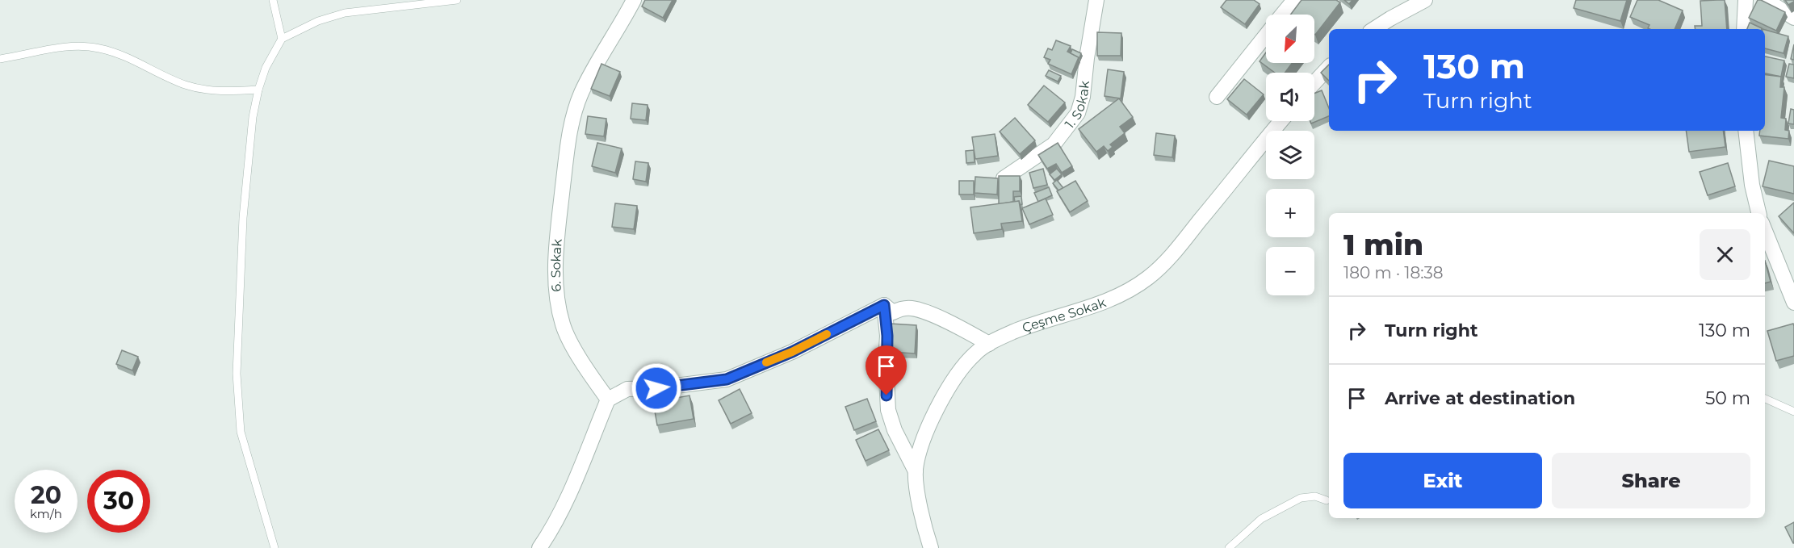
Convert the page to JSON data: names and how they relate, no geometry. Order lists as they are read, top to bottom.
{
  "streets": {
    "street": ["1. Sokak", "6. Sokak", "Çeşme Sokak"]
  },
  "north": "bottom left",
  "page": {
    "map_buttons": ["+", "−"],
    "turn": ["130 m", "Turn right"],
    "heading": ["1 min", "180 m · 18:38"],
    "list": [
      {
        "name": "Turn right",
        "value": "130 m"
      },
      {
        "name": "Arrive at destination",
        "value": "50 m"
      }
    ],
    "buttons": ["Exit", "Share"],
    "speed": "20 km/h",
    "limit": "30"
  }
}
